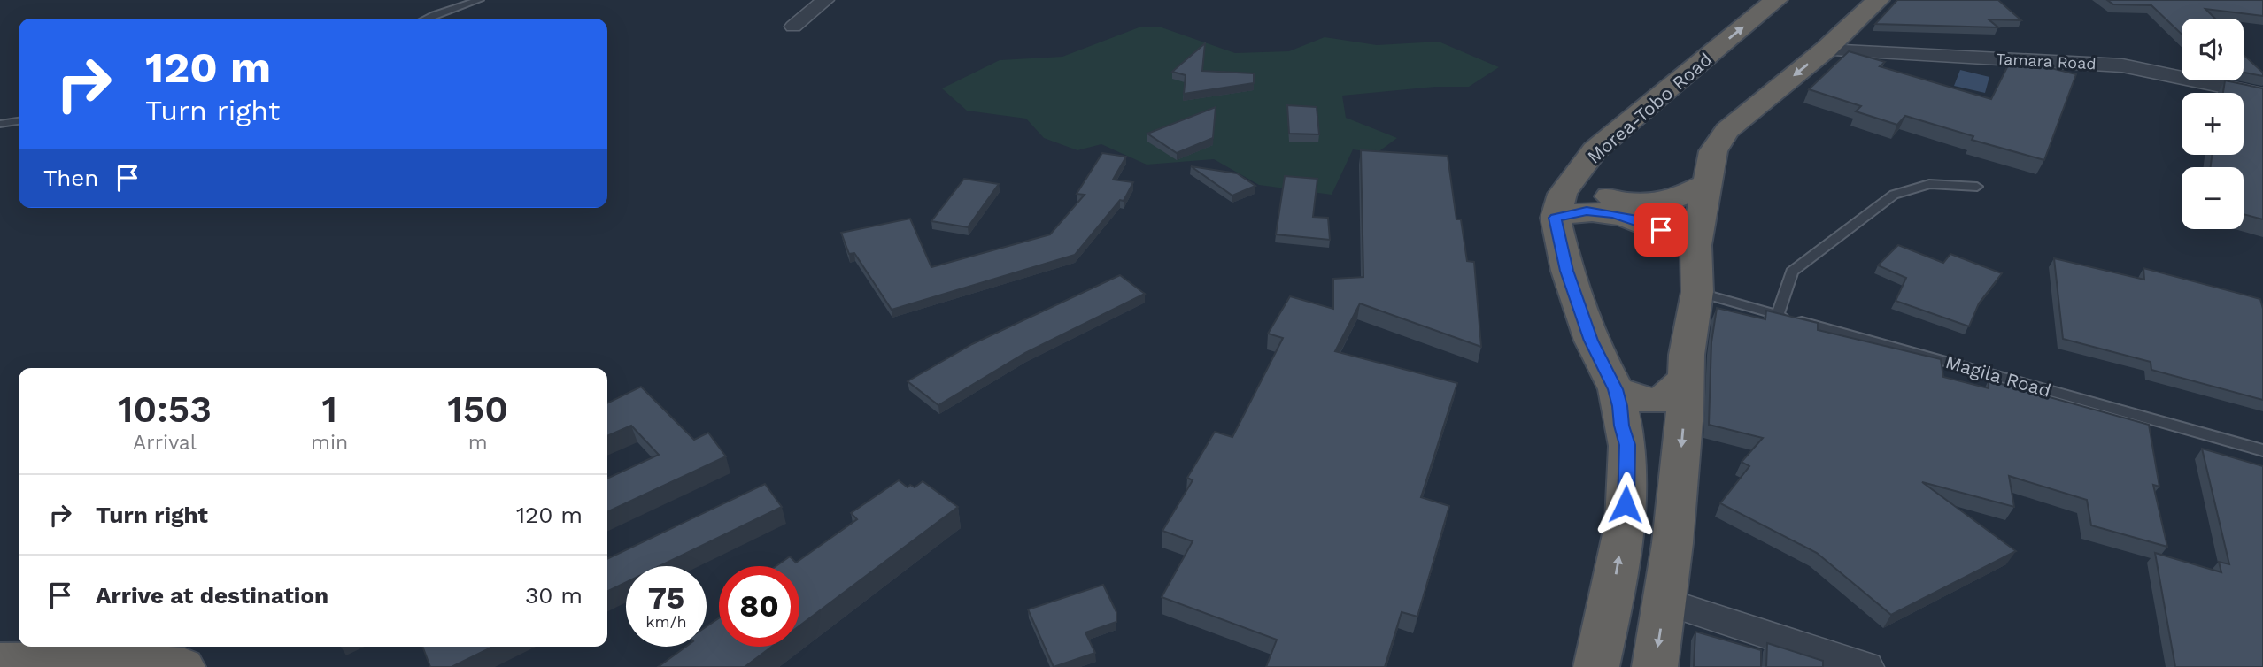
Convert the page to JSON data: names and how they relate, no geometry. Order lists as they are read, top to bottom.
{
  "streets": {
    "highway": ["Morea-Tobo Road"],
    "street": ["Tamara Road"],
    "lane": ["Magila Road"]
  },
  "page": {
    "map_buttons": ["+", "−"],
    "turn": ["120 m", "Turn right"],
    "then": "Then",
    "eta": [
      "10:53",
      "Arrival",
      "1",
      "min",
      "150",
      "m"
    ],
    "list": [
      {
        "name": "Turn right",
        "value": "120 m"
      },
      {
        "name": "Arrive at destination",
        "value": "30 m"
      }
    ],
    "speed": "75 km/h",
    "limit": "80"
  }
}
